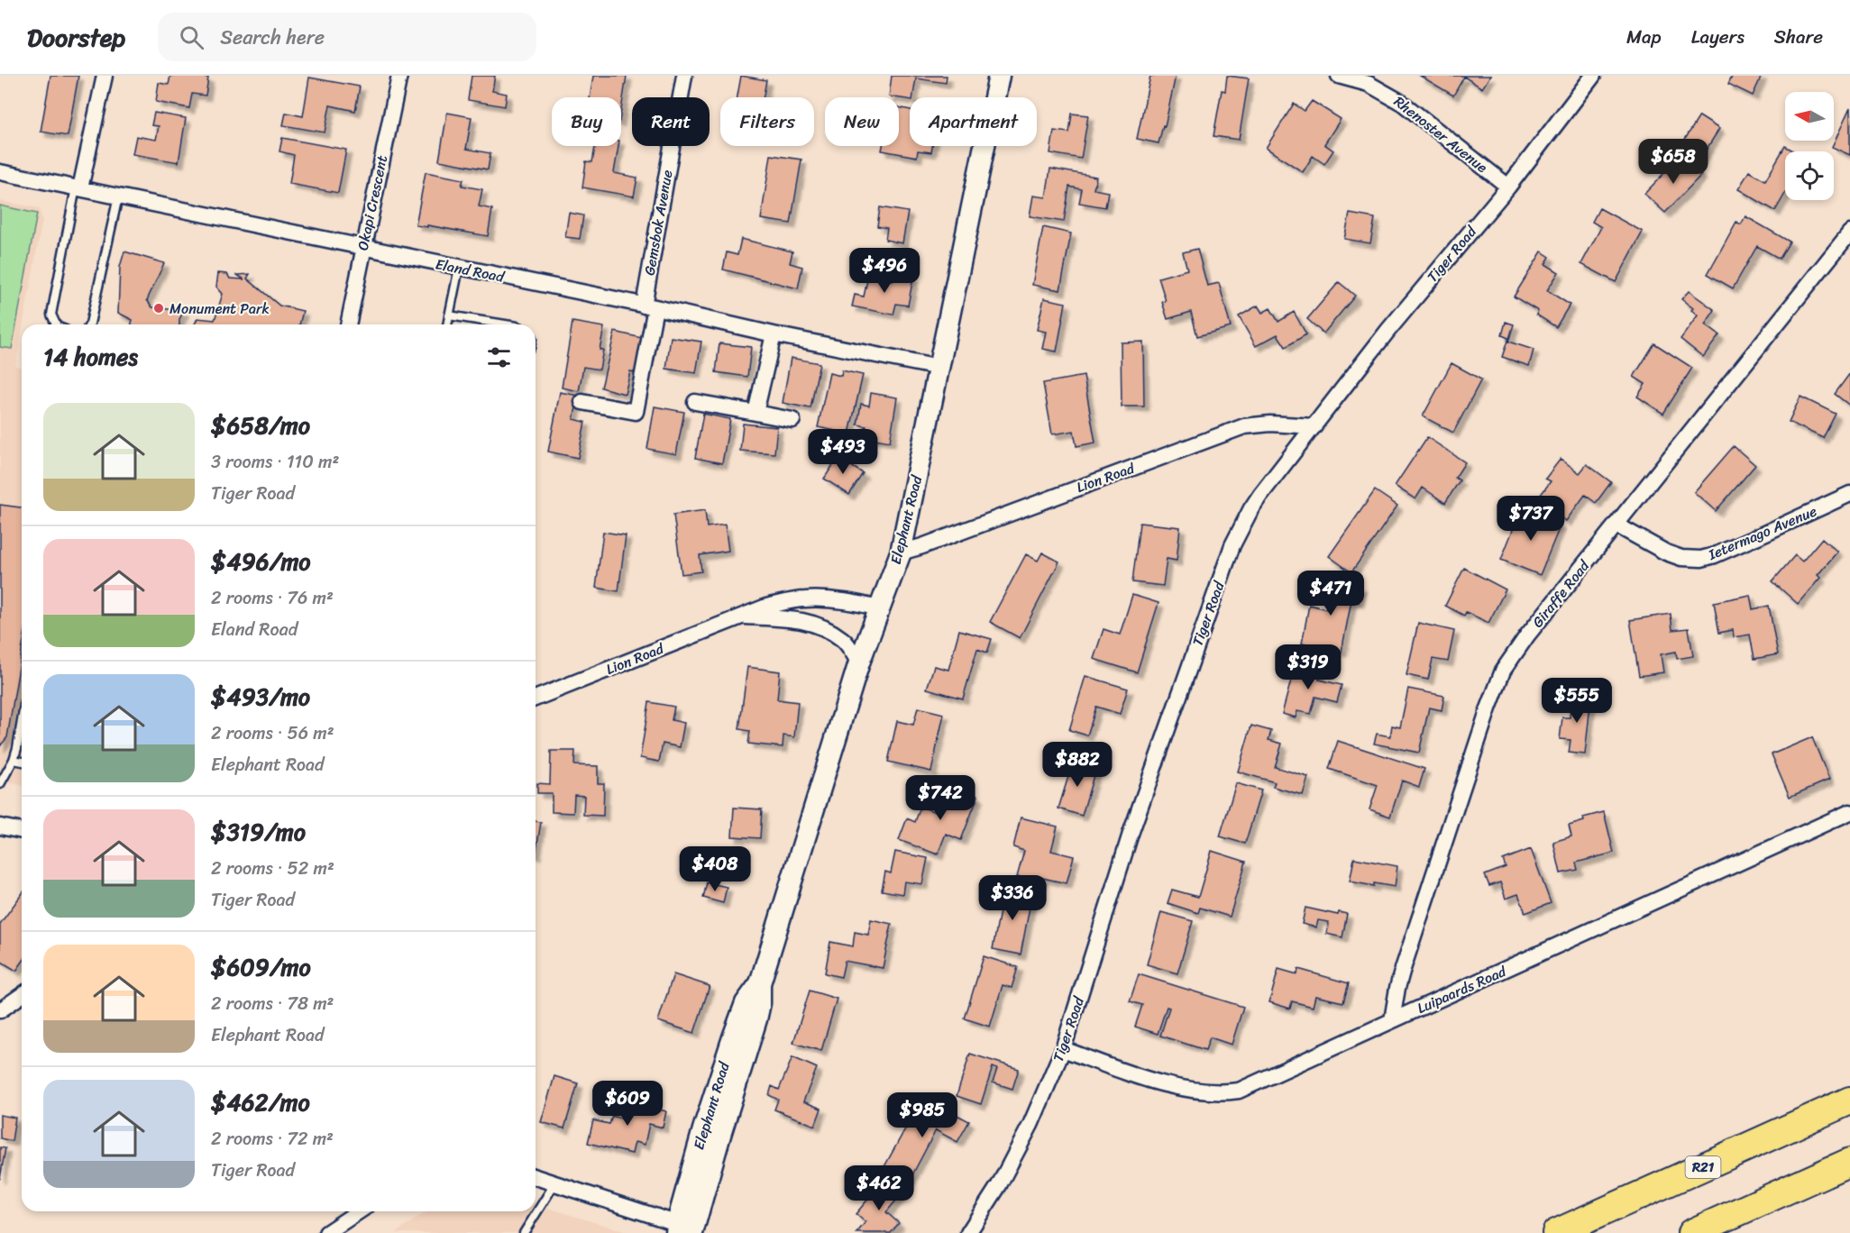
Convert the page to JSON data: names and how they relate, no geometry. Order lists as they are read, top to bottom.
{
  "streets": {
    "highway": ["R21"],
    "street": [
      "Rhenoster Avenue",
      "Okapi Crescent",
      "Gemsbok Avenue",
      "Tiger Road",
      "Eland Road",
      "Lion Road",
      "Elephant Road",
      "Ietermago Avenue",
      "Giraffe Road",
      "Luipaards Road"
    ]
  },
  "crossings": [
    ["Rhenoster Avenue", "Tiger Road"],
    ["Okapi Crescent", "Eland Road"],
    ["Gemsbok Avenue", "Eland Road"],
    ["Tiger Road", "Lion Road"],
    ["Tiger Road", "Luipaards Road"],
    ["Eland Road", "Elephant Road"],
    ["Lion Road", "Elephant Road"],
    ["Ietermago Avenue", "Giraffe Road"],
    ["Giraffe Road", "Luipaards Road"]
  ],
  "places": ["Monument Park"],
  "north": "left",
  "page": {
    "header": "Doorstep",
    "search": "Search here",
    "nav": ["Map", "Layers", "Share"],
    "chip": [
      "Buy",
      "Rent",
      "Filters",
      "New",
      "Apartment"
    ],
    "price": [
      "$658",
      "$496",
      "$493",
      "$737",
      "$471",
      "$319",
      "$555",
      "$882",
      "$742",
      "$408",
      "$336",
      "$609",
      "$985",
      "$462"
    ],
    "heading": "14 homes",
    "list": [
      {
        "name": "$658/mo",
        "note": "3 rooms · 110 m² · Tiger Road"
      },
      {
        "name": "$496/mo",
        "note": "2 rooms · 76 m² · Eland Road"
      },
      {
        "name": "$493/mo",
        "note": "2 rooms · 56 m² · Elephant Road"
      },
      {
        "name": "$319/mo",
        "note": "2 rooms · 52 m² · Tiger Road"
      },
      {
        "name": "$609/mo",
        "note": "2 rooms · 78 m² · Elephant Road"
      },
      {
        "name": "$462/mo",
        "note": "2 rooms · 72 m² · Tiger Road"
      }
    ]
  }
}
